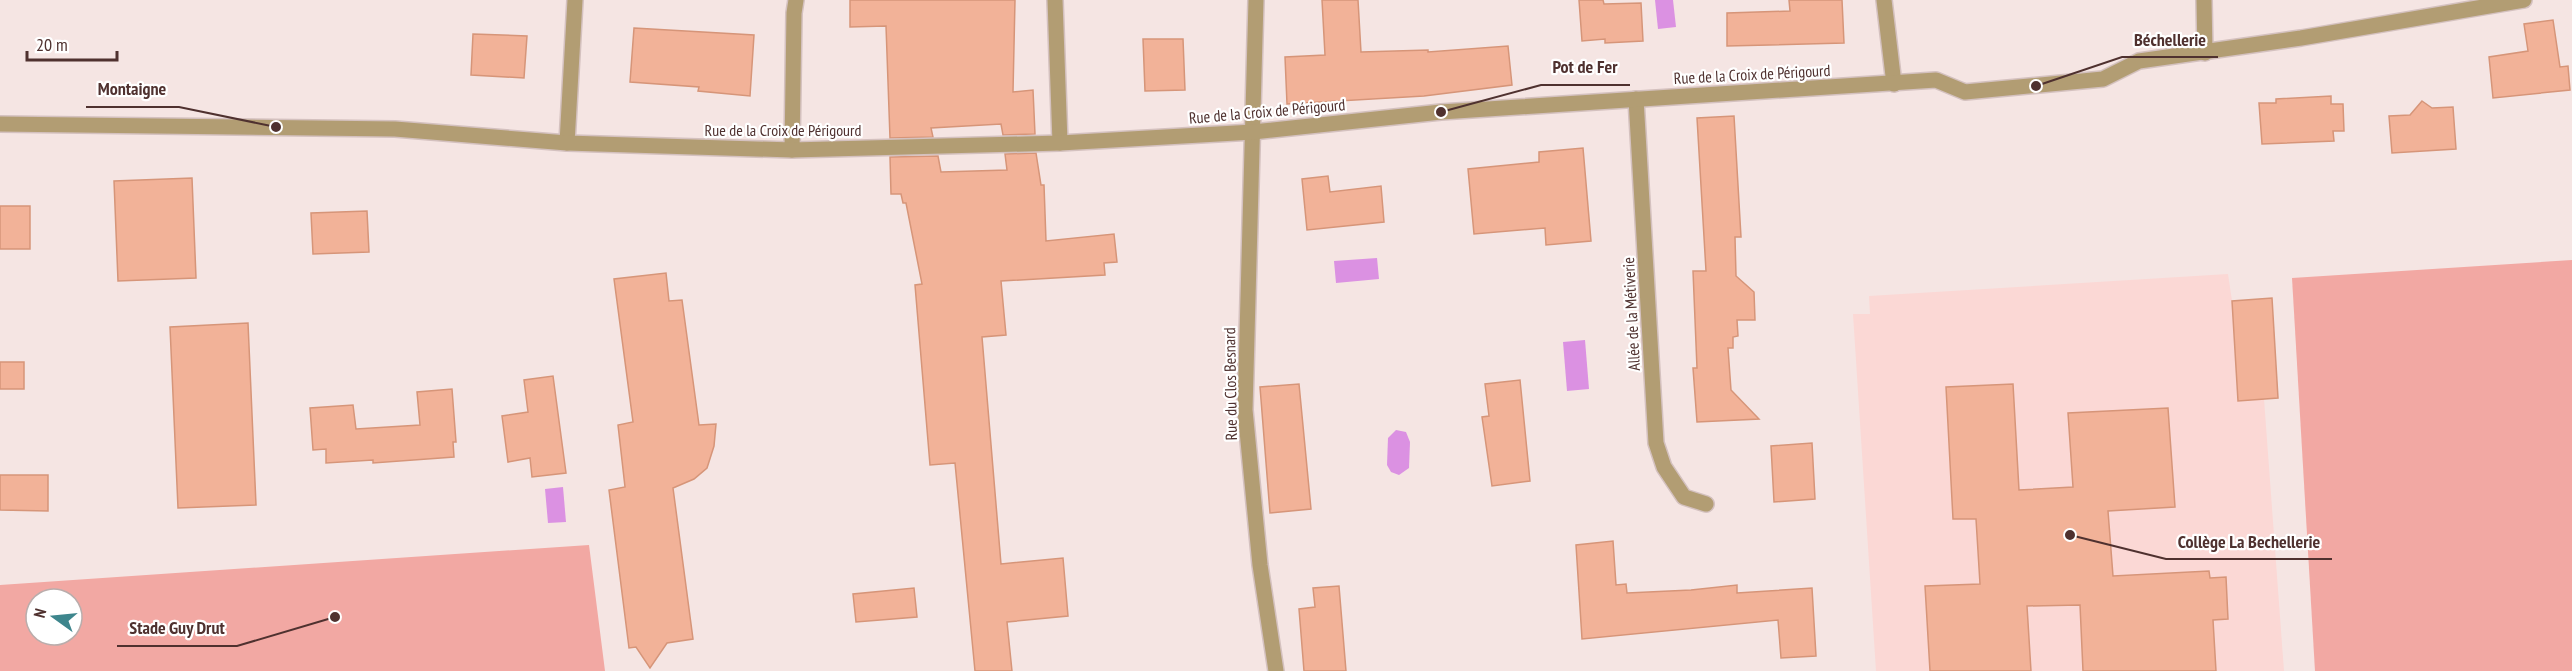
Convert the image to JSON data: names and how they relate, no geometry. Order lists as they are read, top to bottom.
{
  "streets": {
    "street": ["Rue de la Croix de Périgourd", "Allée de la Métiverie", "Rue du Clos Besnard"]
  },
  "crossings": [
    ["Rue de la Croix de Périgourd", "Allée de la Métiverie"],
    ["Rue de la Croix de Périgourd", "Rue du Clos Besnard"]
  ],
  "places": [
    "Béchellerie",
    "Pot de Fer",
    "Montaigne",
    "Collège La Bechellerie",
    "Stade Guy Drut"
  ],
  "scale_bar": "20 m",
  "north": "left"
}
